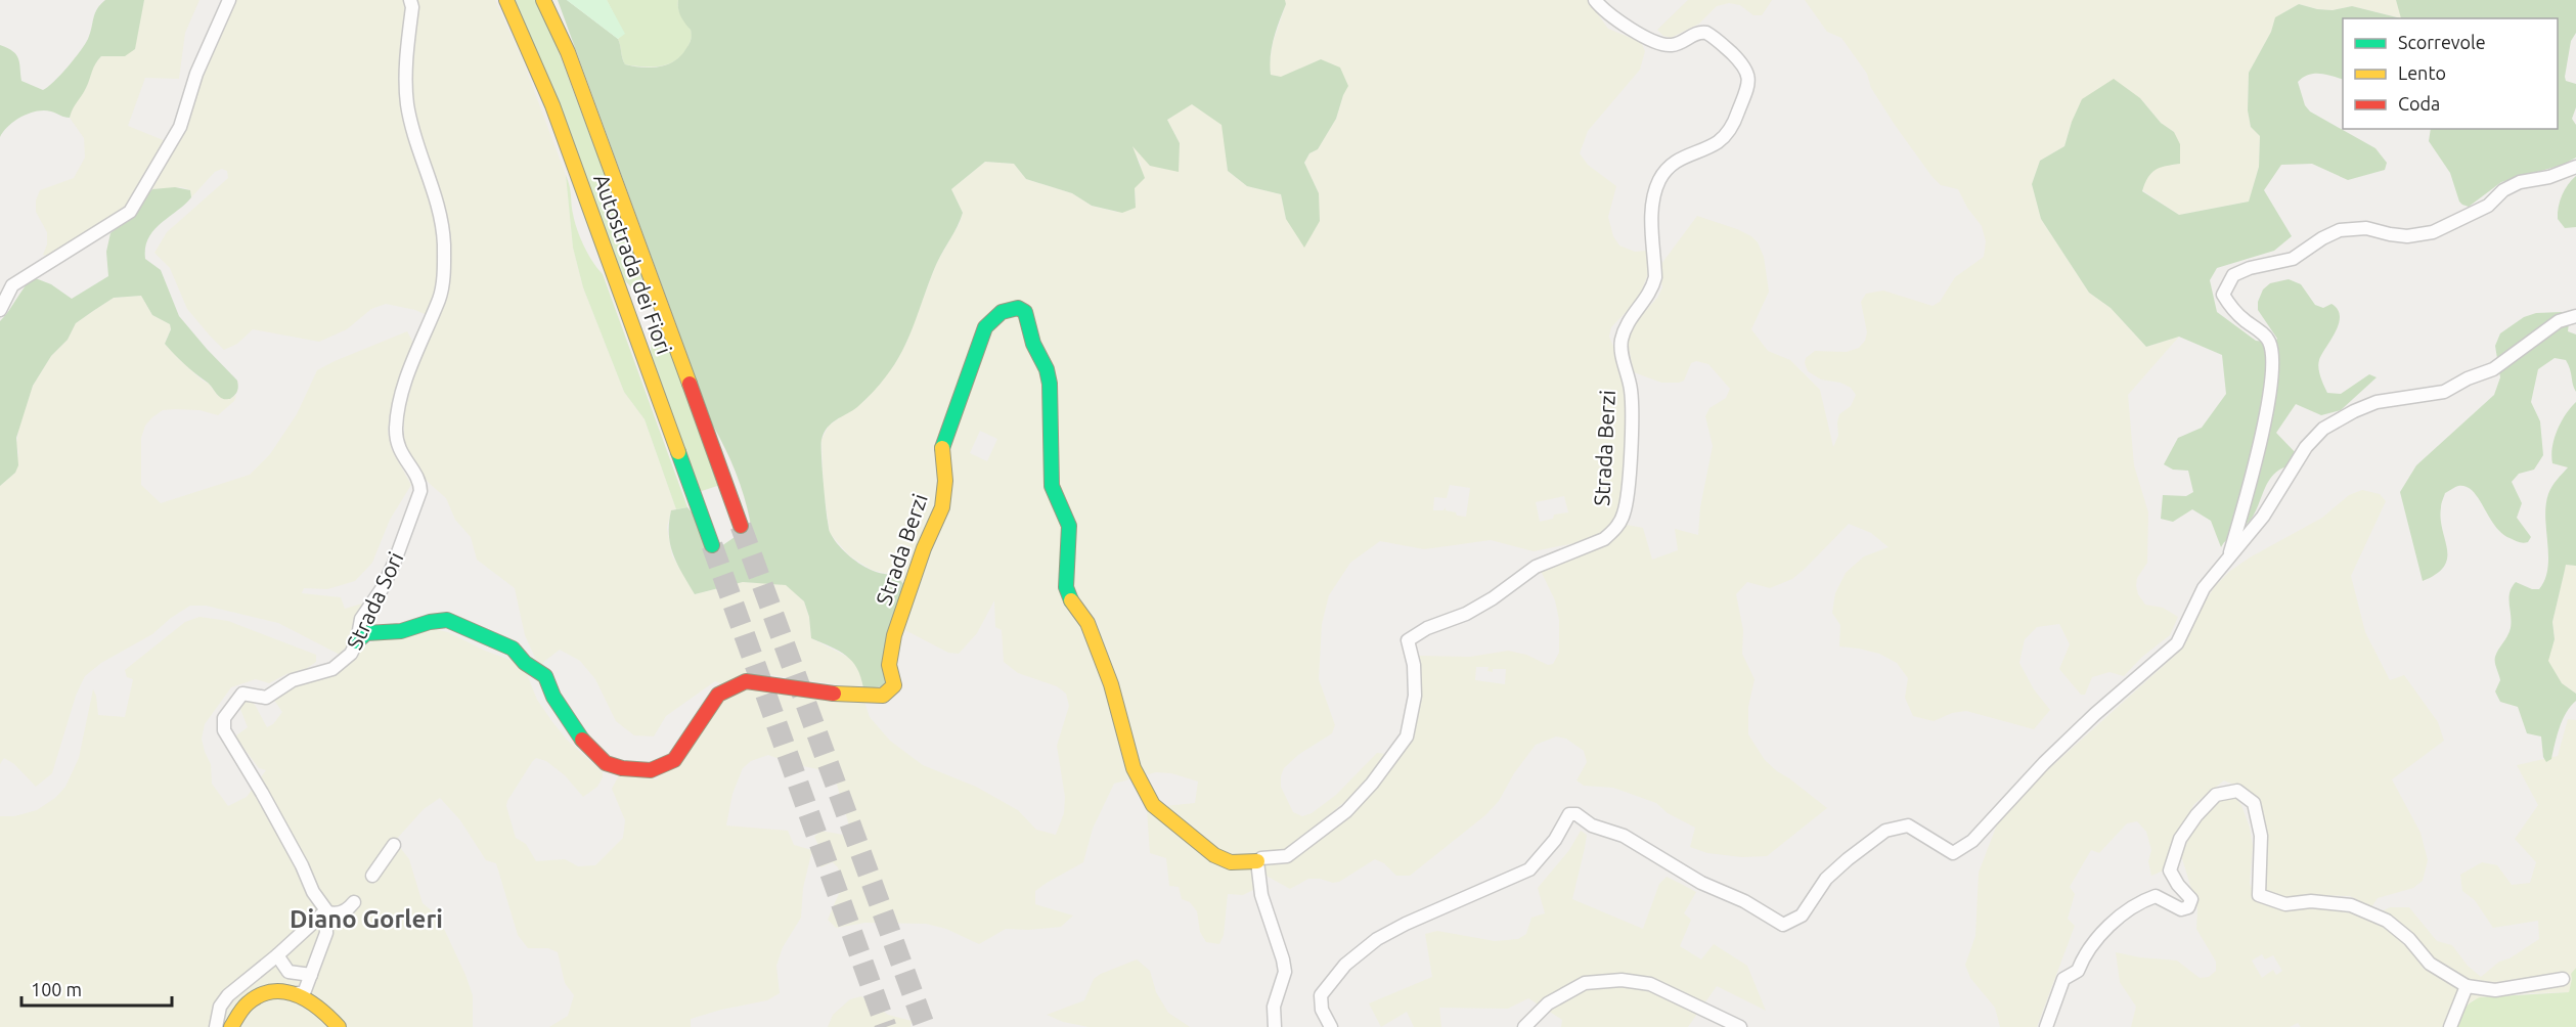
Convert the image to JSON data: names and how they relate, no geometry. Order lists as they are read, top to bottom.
{
  "streets": {
    "main road": ["Autostrada dei Fiori", "Strada Berzi"],
    "street": ["Strada Sori"]
  },
  "crossings": [
    ["Strada Berzi", "Strada Sori"]
  ],
  "districts": ["Diano Gorleri"],
  "legend": ["Scorrevole", "Lento", "Coda"],
  "scale_bar": "100 m"
}
